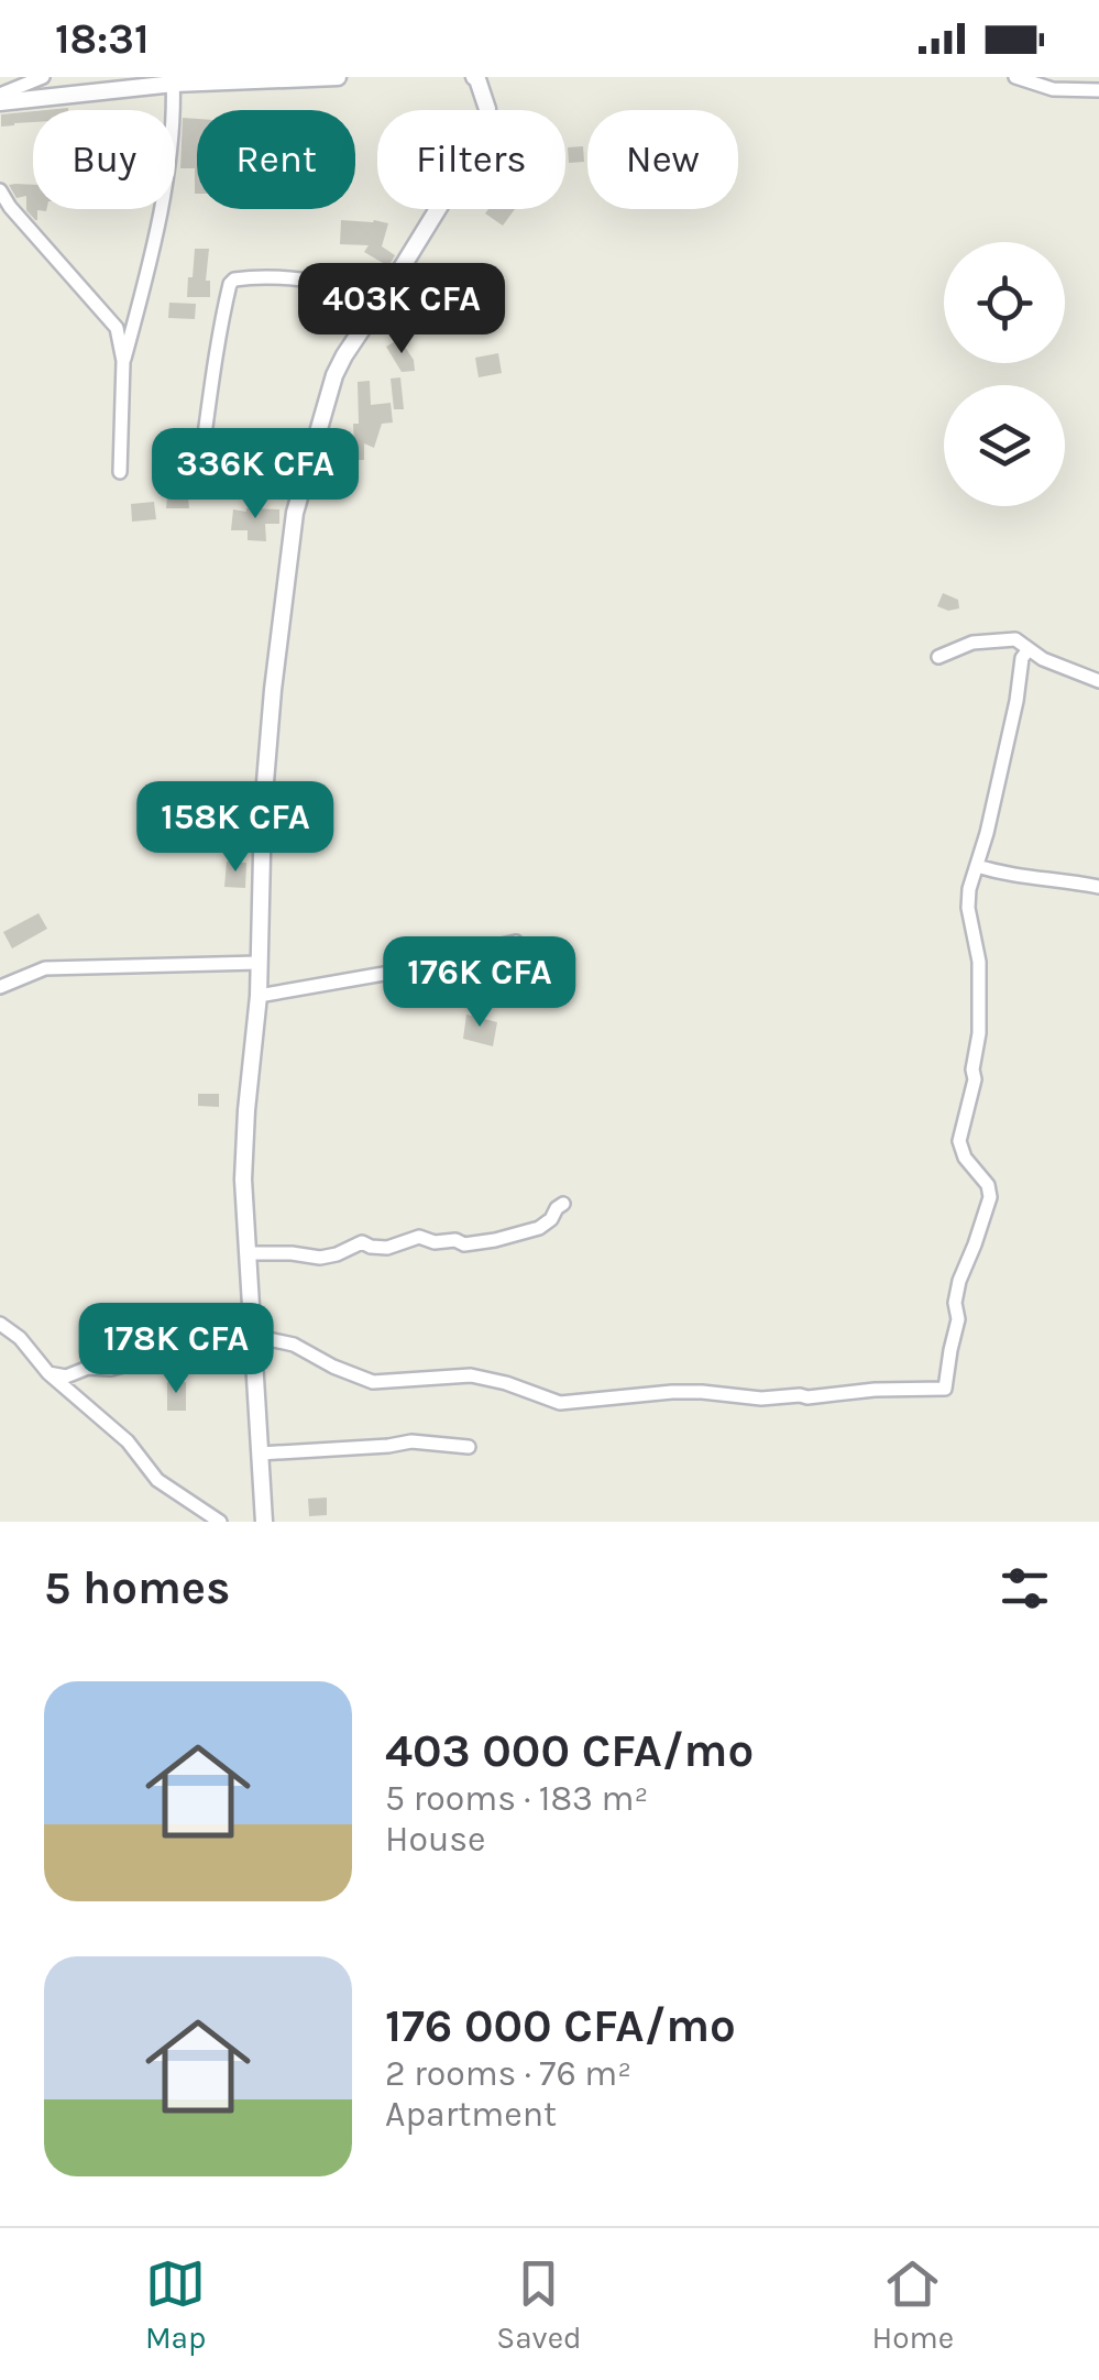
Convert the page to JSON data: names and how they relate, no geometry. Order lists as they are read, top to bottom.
{
  "page": {
    "status": "18:31",
    "chip": [
      "Buy",
      "Rent",
      "Filters",
      "New"
    ],
    "price": [
      "403K CFA",
      "336K CFA",
      "158K CFA",
      "176K CFA",
      "178K CFA"
    ],
    "heading": "5 homes",
    "list": [
      {
        "name": "403 000 CFA/mo",
        "note": "5 rooms · 183 m² · House"
      },
      {
        "name": "176 000 CFA/mo",
        "note": "2 rooms · 76 m² · Apartment"
      }
    ],
    "tabs": ["Map", "Saved", "Home"]
  }
}
